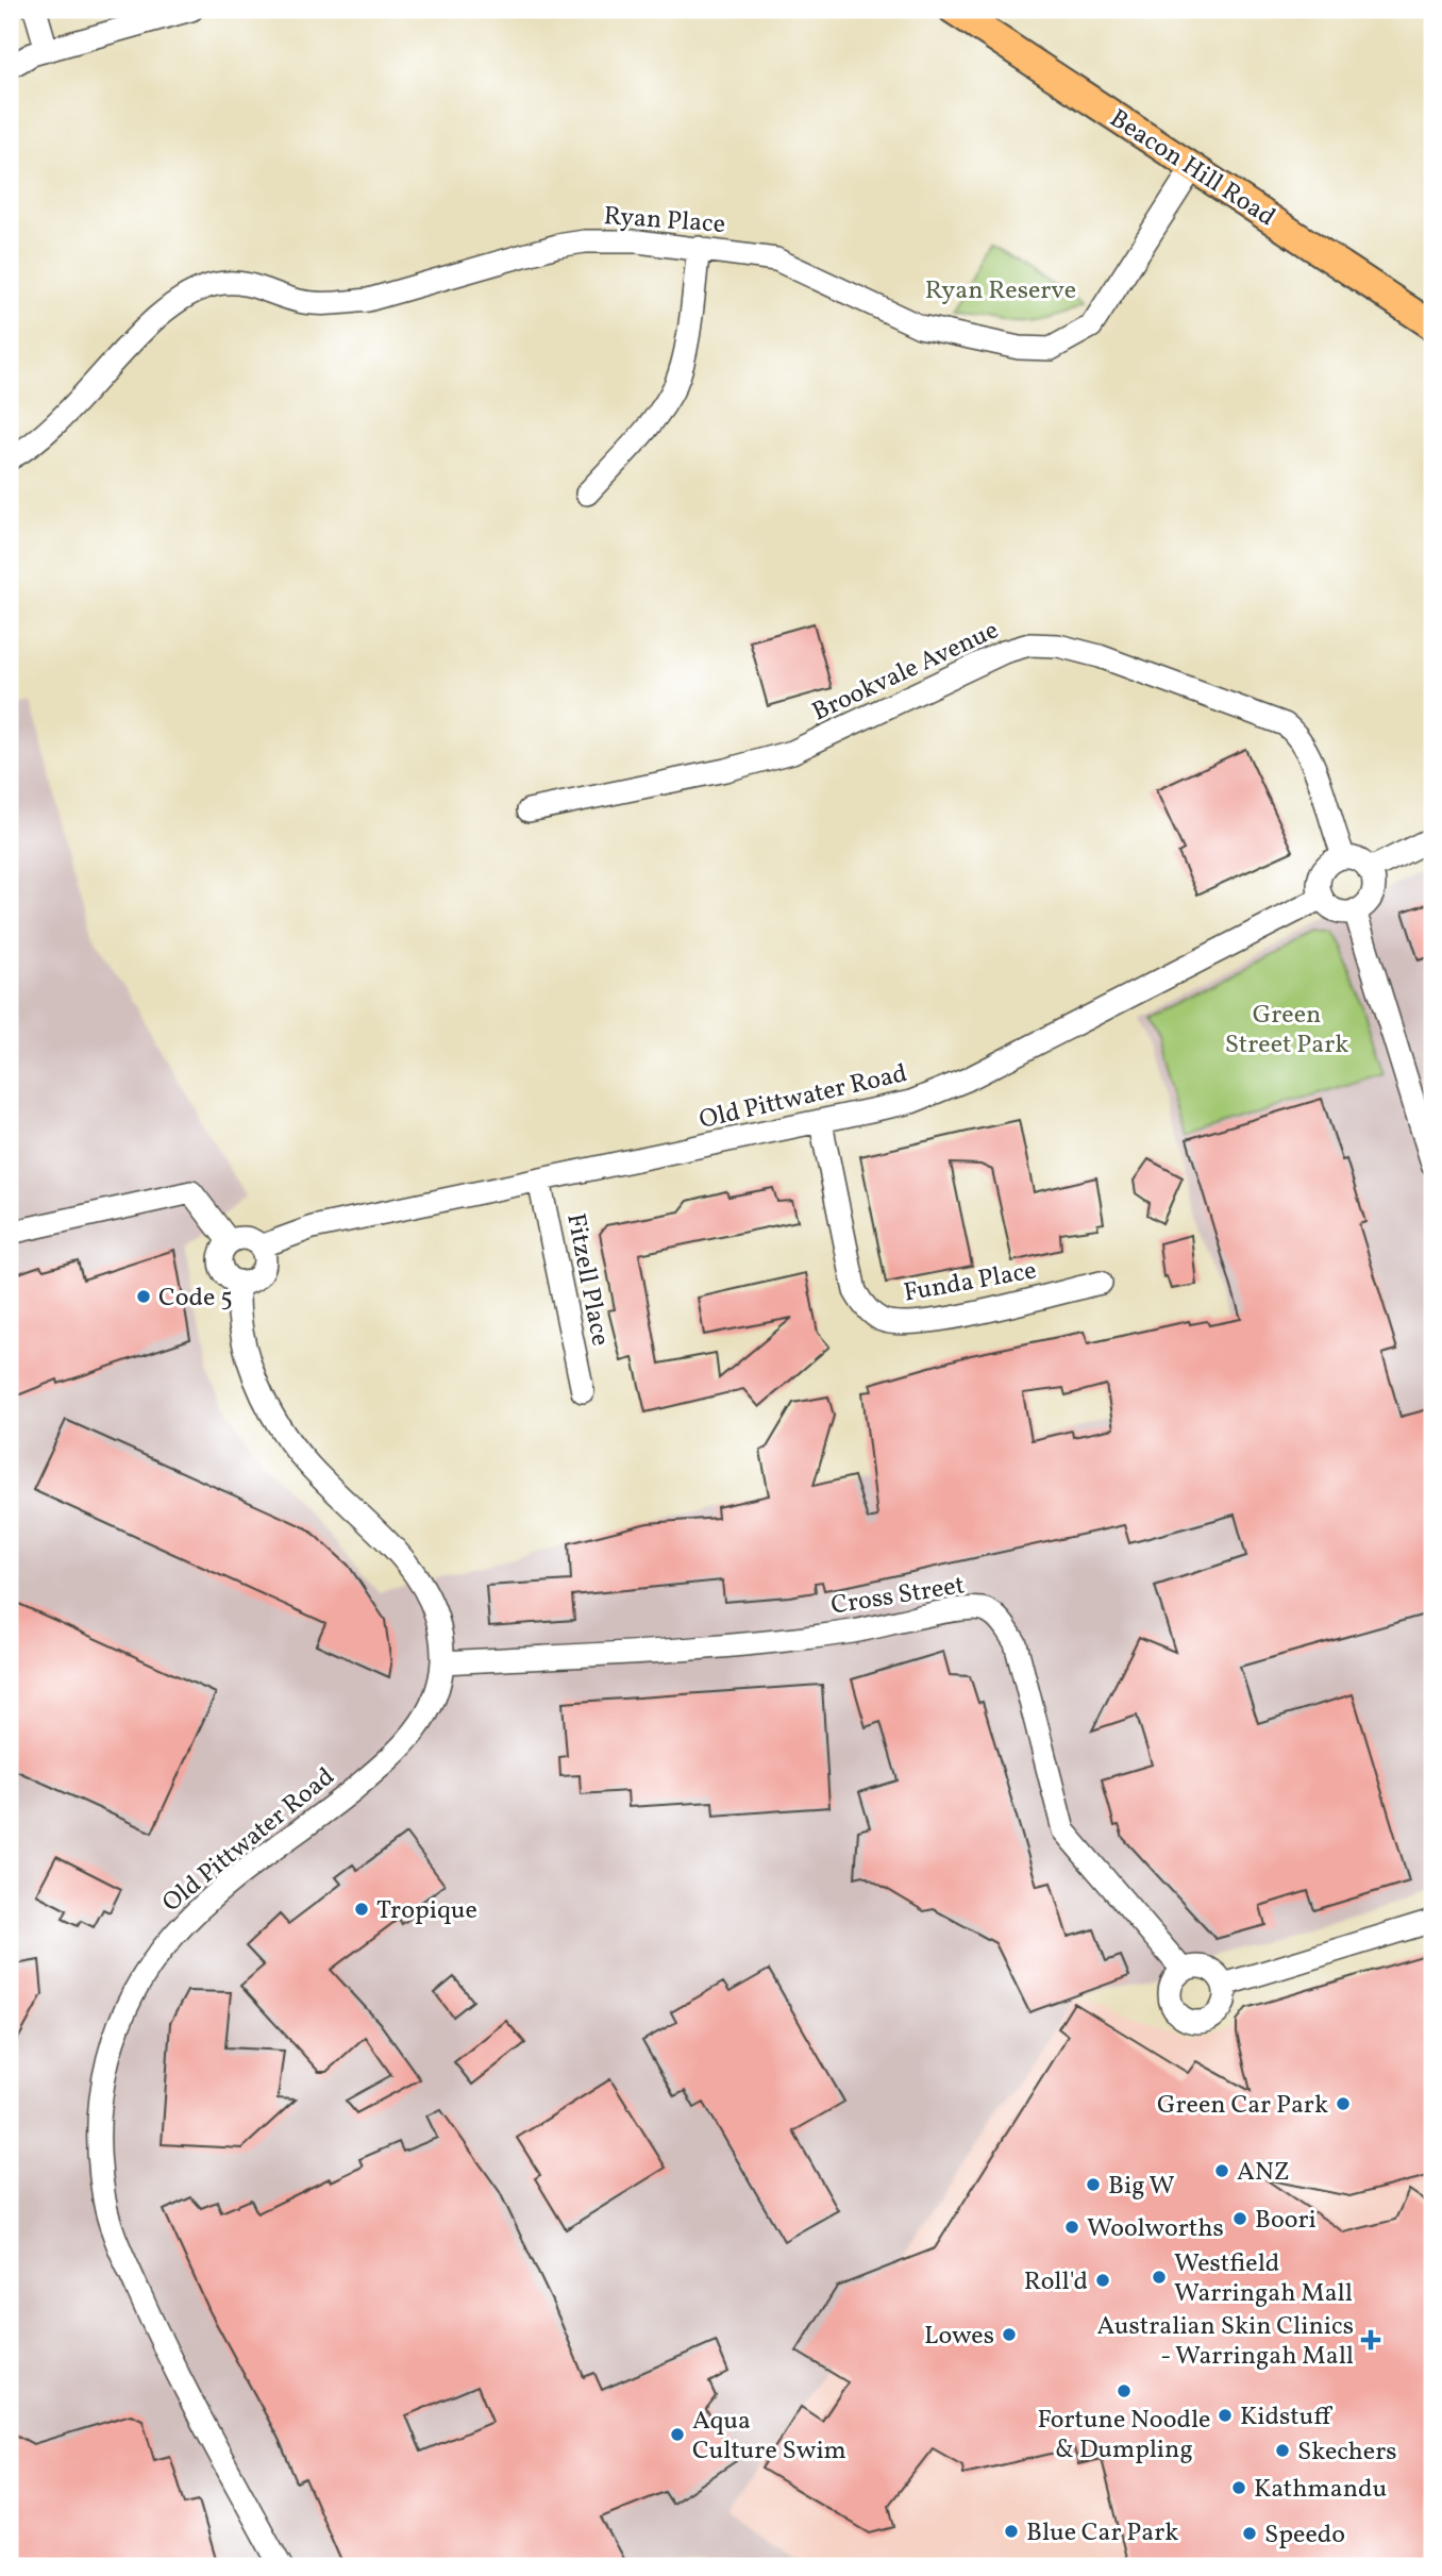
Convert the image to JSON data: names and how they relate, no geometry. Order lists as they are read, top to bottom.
{
  "streets": {
    "main road": ["Beacon Hill Road"],
    "street": [
      "Ryan Place",
      "Brookvale Avenue",
      "Old Pittwater Road",
      "Fitzell Place",
      "Funda Place",
      "Cross Street"
    ]
  },
  "crossings": [
    ["Beacon Hill Road", "Ryan Place"],
    ["Brookvale Avenue", "Old Pittwater Road"],
    ["Old Pittwater Road", "Fitzell Place"],
    ["Old Pittwater Road", "Funda Place"],
    ["Old Pittwater Road", "Cross Street"]
  ],
  "parks": ["Ryan Reserve", "Green Street Park"],
  "places": {
    "other": [
      "Code 5",
      "Tropique",
      "Green Car Park",
      "ANZ",
      "Big W",
      "Boori",
      "Woolworths",
      "Westfield Warringah Mall",
      "Roll'd",
      "Lowes",
      "Fortune Noodle & Dumpling",
      "Kidstuff",
      "Aqua Culture Swim",
      "Skechers",
      "Kathmandu",
      "Blue Car Park",
      "Speedo"
    ],
    "health": ["Australian Skin Clinics - Warringah Mall"]
  }
}
